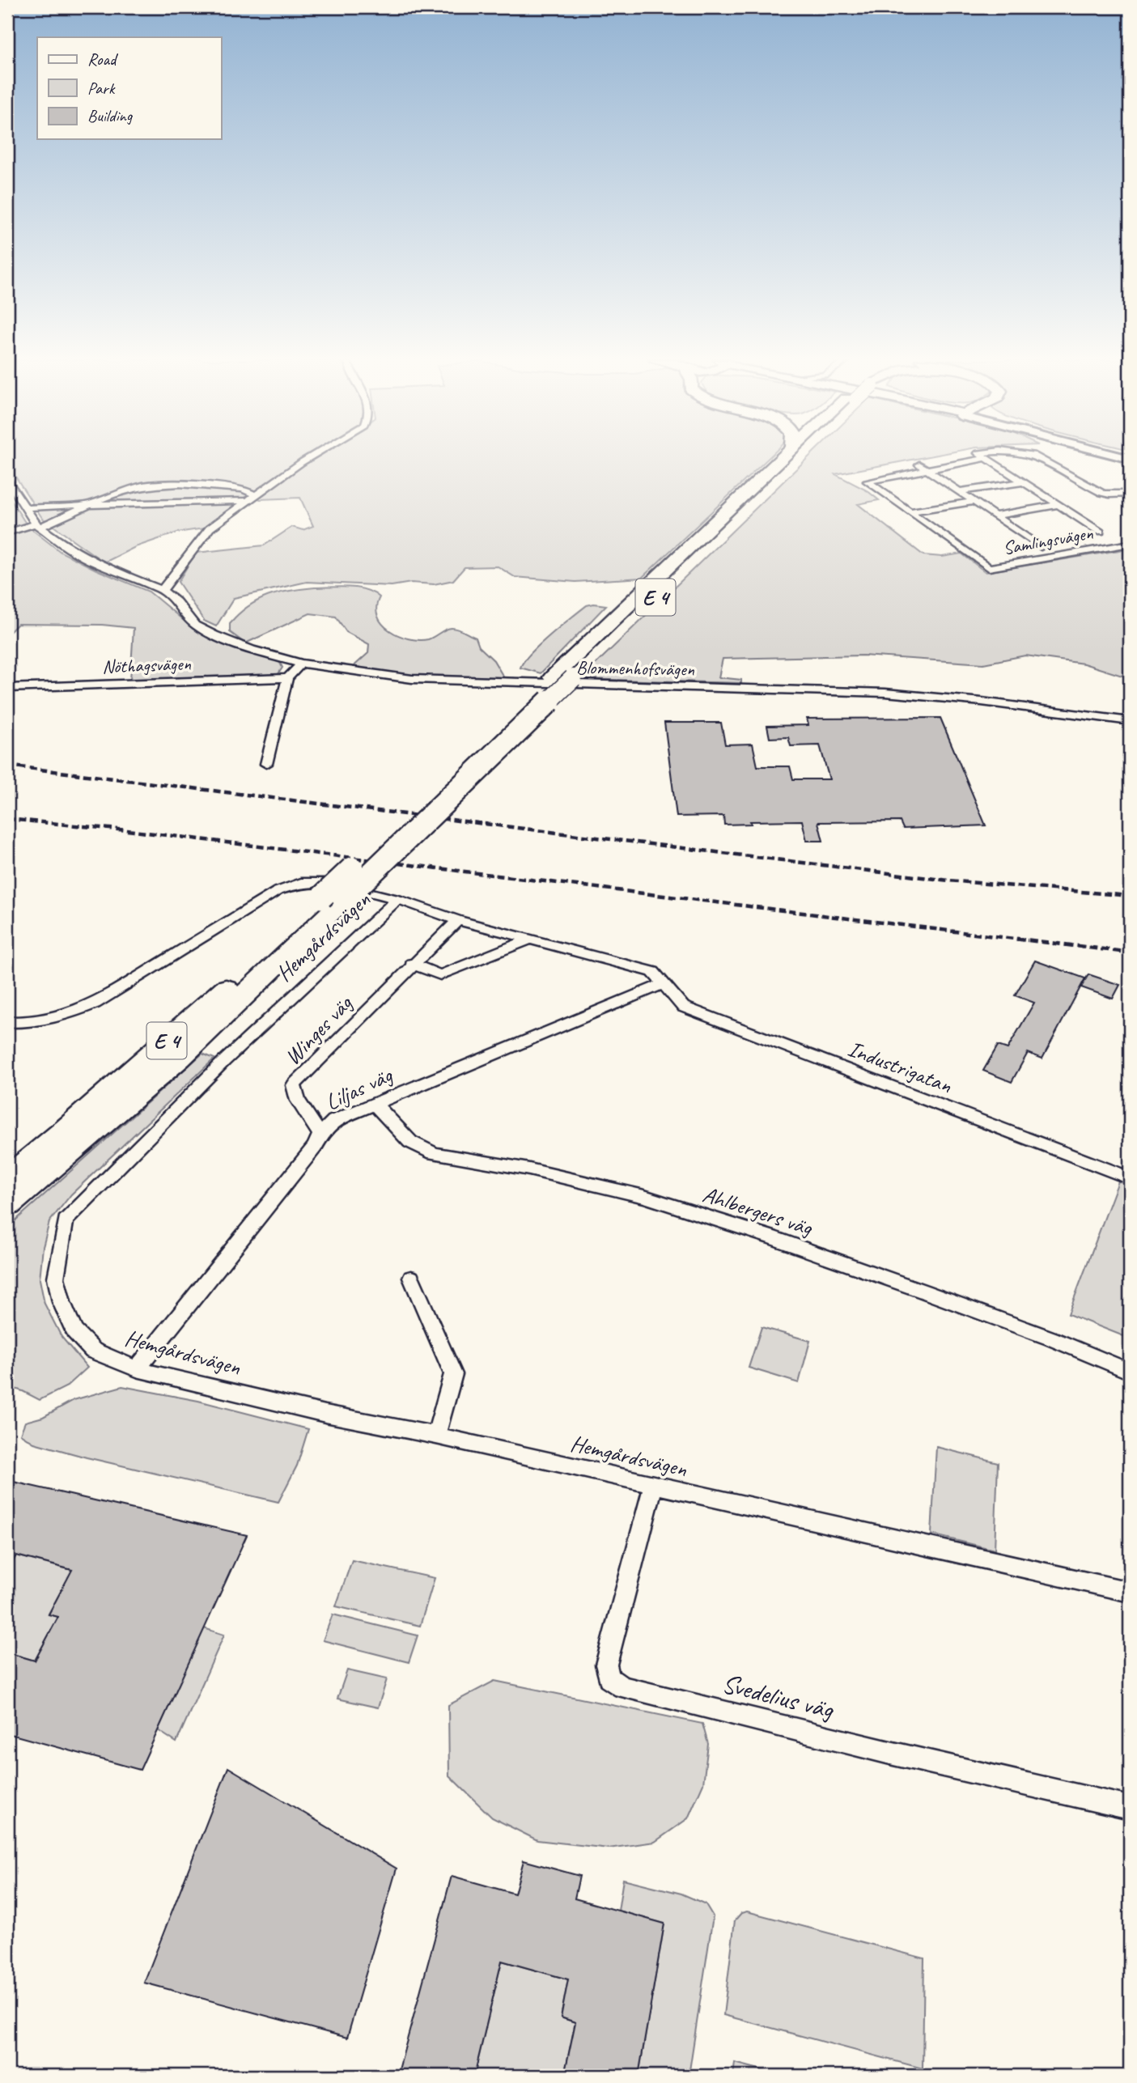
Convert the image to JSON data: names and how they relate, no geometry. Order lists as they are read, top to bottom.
{
  "streets": {
    "highway": ["E 4"],
    "street": [
      "Samlingsvägen",
      "Nöthagsvägen",
      "Blommenhofsvägen",
      "Hemgårdsvägen",
      "Winges väg",
      "Industrigatan",
      "Liljas väg",
      "Ahlbergers väg",
      "Svedelius väg"
    ]
  },
  "crossings": [
    ["Hemgårdsvägen", "Liljas väg"],
    ["Hemgårdsvägen", "Svedelius väg"],
    ["Winges väg", "Liljas väg"],
    ["Industrigatan", "Liljas väg"],
    ["Liljas väg", "Ahlbergers väg"]
  ],
  "legend": ["Road", "Park", "Building"]
}
